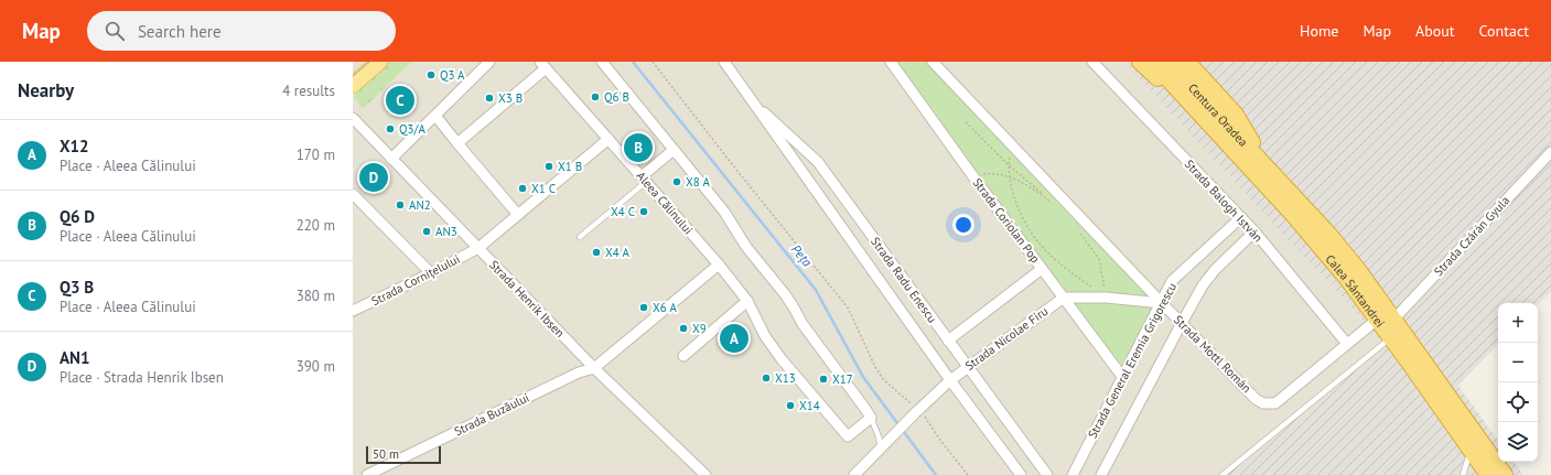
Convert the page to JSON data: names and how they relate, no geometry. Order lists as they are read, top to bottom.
{
  "streets": {
    "highway": ["Centura Oradea", "Calea Sântandrei"],
    "street": [
      "Strada Balogh István",
      "Aleea Călinului",
      "Strada Coriolan Pop",
      "Strada Czárán Gyula",
      "Strada Cornițelului",
      "Strada Radu Enescu",
      "Strada Henrik Ibsen",
      "Strada Nicolae Firu",
      "Strada Mottl Román",
      "Strada General Eremia Grigorescu",
      "Strada Buzăului"
    ]
  },
  "crossings": [
    ["Centura Oradea", "Calea Sântandrei"],
    ["Strada Balogh István", "Strada Mottl Román"],
    ["Strada Balogh István", "Strada General Eremia Grigorescu"],
    ["Aleea Călinului", "Strada Cornițelului"],
    ["Strada Coriolan Pop", "Strada Nicolae Firu"],
    ["Strada Coriolan Pop", "Strada General Eremia Grigorescu"],
    ["Strada Czárán Gyula", "Calea Sântandrei"],
    ["Strada Cornițelului", "Strada Henrik Ibsen"],
    ["Strada Radu Enescu", "Strada Nicolae Firu"],
    ["Strada Henrik Ibsen", "Strada Buzăului"],
    ["Strada Mottl Román", "Strada General Eremia Grigorescu"]
  ],
  "water": ["Peța"],
  "places": [
    "Q3 A",
    "Q6 B",
    "X3 B",
    "Q3/A",
    "X1 B",
    "X8 A",
    "X1 C",
    "AN2",
    "X4 C",
    "AN3",
    "X4 A",
    "X6 A",
    "X9",
    "X13",
    "X17",
    "X14"
  ],
  "scale_bar": "50 m",
  "page": {
    "header": "Map",
    "search": "Search here",
    "nav": [
      "Home",
      "Map",
      "About",
      "Contact"
    ],
    "heading": ["Nearby", "4 results"],
    "pins": [
      "C",
      "B",
      "D",
      "A"
    ],
    "list": [
      {
        "mark": "A",
        "name": "X12",
        "note": "Place · Aleea Călinului",
        "value": "170 m"
      },
      {
        "mark": "B",
        "name": "Q6 D",
        "note": "Place · Aleea Călinului",
        "value": "220 m"
      },
      {
        "mark": "C",
        "name": "Q3 B",
        "note": "Place · Aleea Călinului",
        "value": "380 m"
      },
      {
        "mark": "D",
        "name": "AN1",
        "note": "Place · Strada Henrik Ibsen",
        "value": "390 m"
      }
    ],
    "map_buttons": ["+", "−"],
    "scale": "50 m"
  }
}
